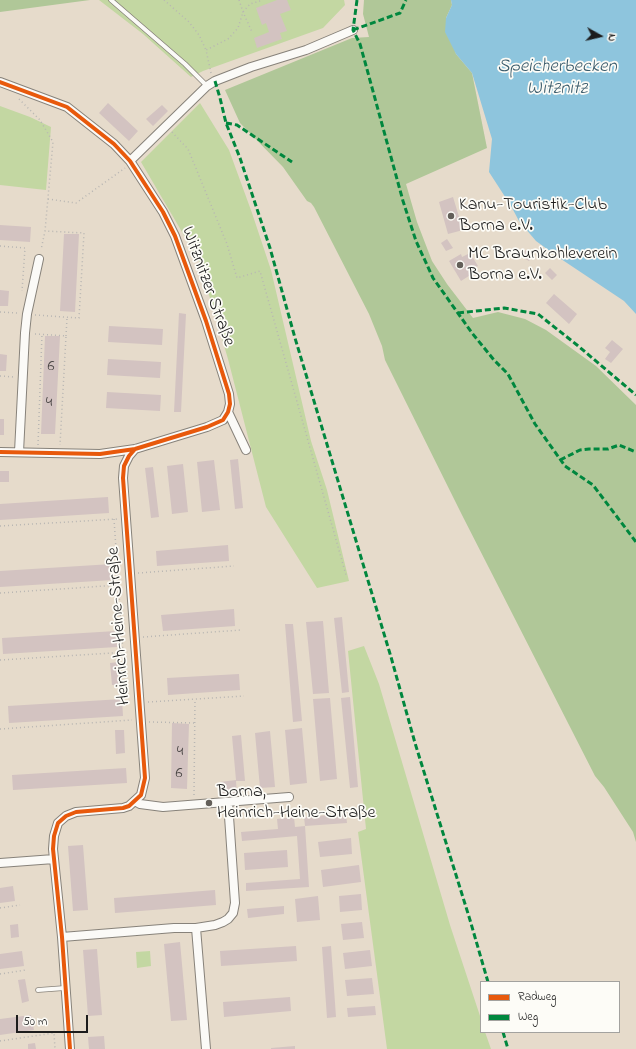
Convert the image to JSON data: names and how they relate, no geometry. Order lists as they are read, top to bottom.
{
  "streets": {
    "street": ["Witznitzer Straße", "Heinrich-Heine-Straße"]
  },
  "water": ["Speicherbecken Witznitz"],
  "places": ["Kanu-Touristik-Club Borna e.V.", "MC Braunkohleverein Borna e.V.", "Borna, Heinrich-Heine-Straße"],
  "house_numbers": [
    "6",
    "4",
    "4",
    "6"
  ],
  "legend": ["Radweg", "Weg"],
  "scale_bar": "50 m",
  "north": "right"
}
